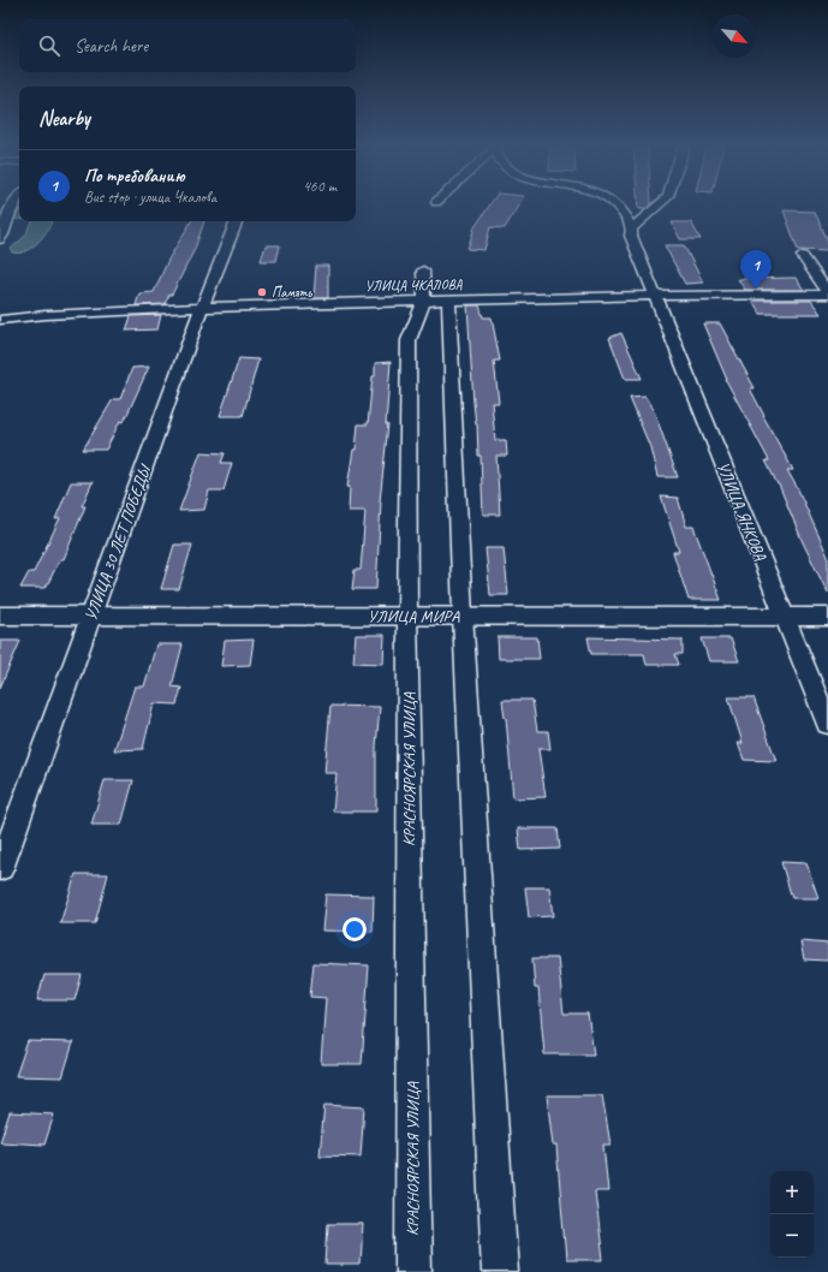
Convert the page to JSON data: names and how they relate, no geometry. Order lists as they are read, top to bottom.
{
  "streets": {
    "main road": ["УЛИЦА МИРА"],
    "street": [
      "УЛИЦА ЧКАЛОВА",
      "УЛИЦА ЯНКОВА",
      "УЛИЦА 30 ЛЕТ ПОБЕДЫ",
      "КРАСНОЯРСКАЯ УЛИЦА"
    ]
  },
  "crossings": [
    ["УЛИЦА ЧКАЛОВА", "УЛИЦА ЯНКОВА"],
    ["УЛИЦА ЧКАЛОВА", "УЛИЦА 30 ЛЕТ ПОБЕДЫ"],
    ["УЛИЦА ЧКАЛОВА", "КРАСНОЯРСКАЯ УЛИЦА"],
    ["УЛИЦА ЯНКОВА", "УЛИЦА МИРА"],
    ["УЛИЦА 30 ЛЕТ ПОБЕДЫ", "УЛИЦА МИРА"],
    ["УЛИЦА МИРА", "КРАСНОЯРСКАЯ УЛИЦА"]
  ],
  "places": ["Память"],
  "north": "bottom right",
  "page": {
    "search": "Search here",
    "heading": "Nearby",
    "list": [
      {
        "mark": "1",
        "name": "По требованию",
        "note": "Bus stop · улица Чкалова",
        "value": "460 m"
      }
    ],
    "pins": "1",
    "map_buttons": ["+", "−"]
  }
}
